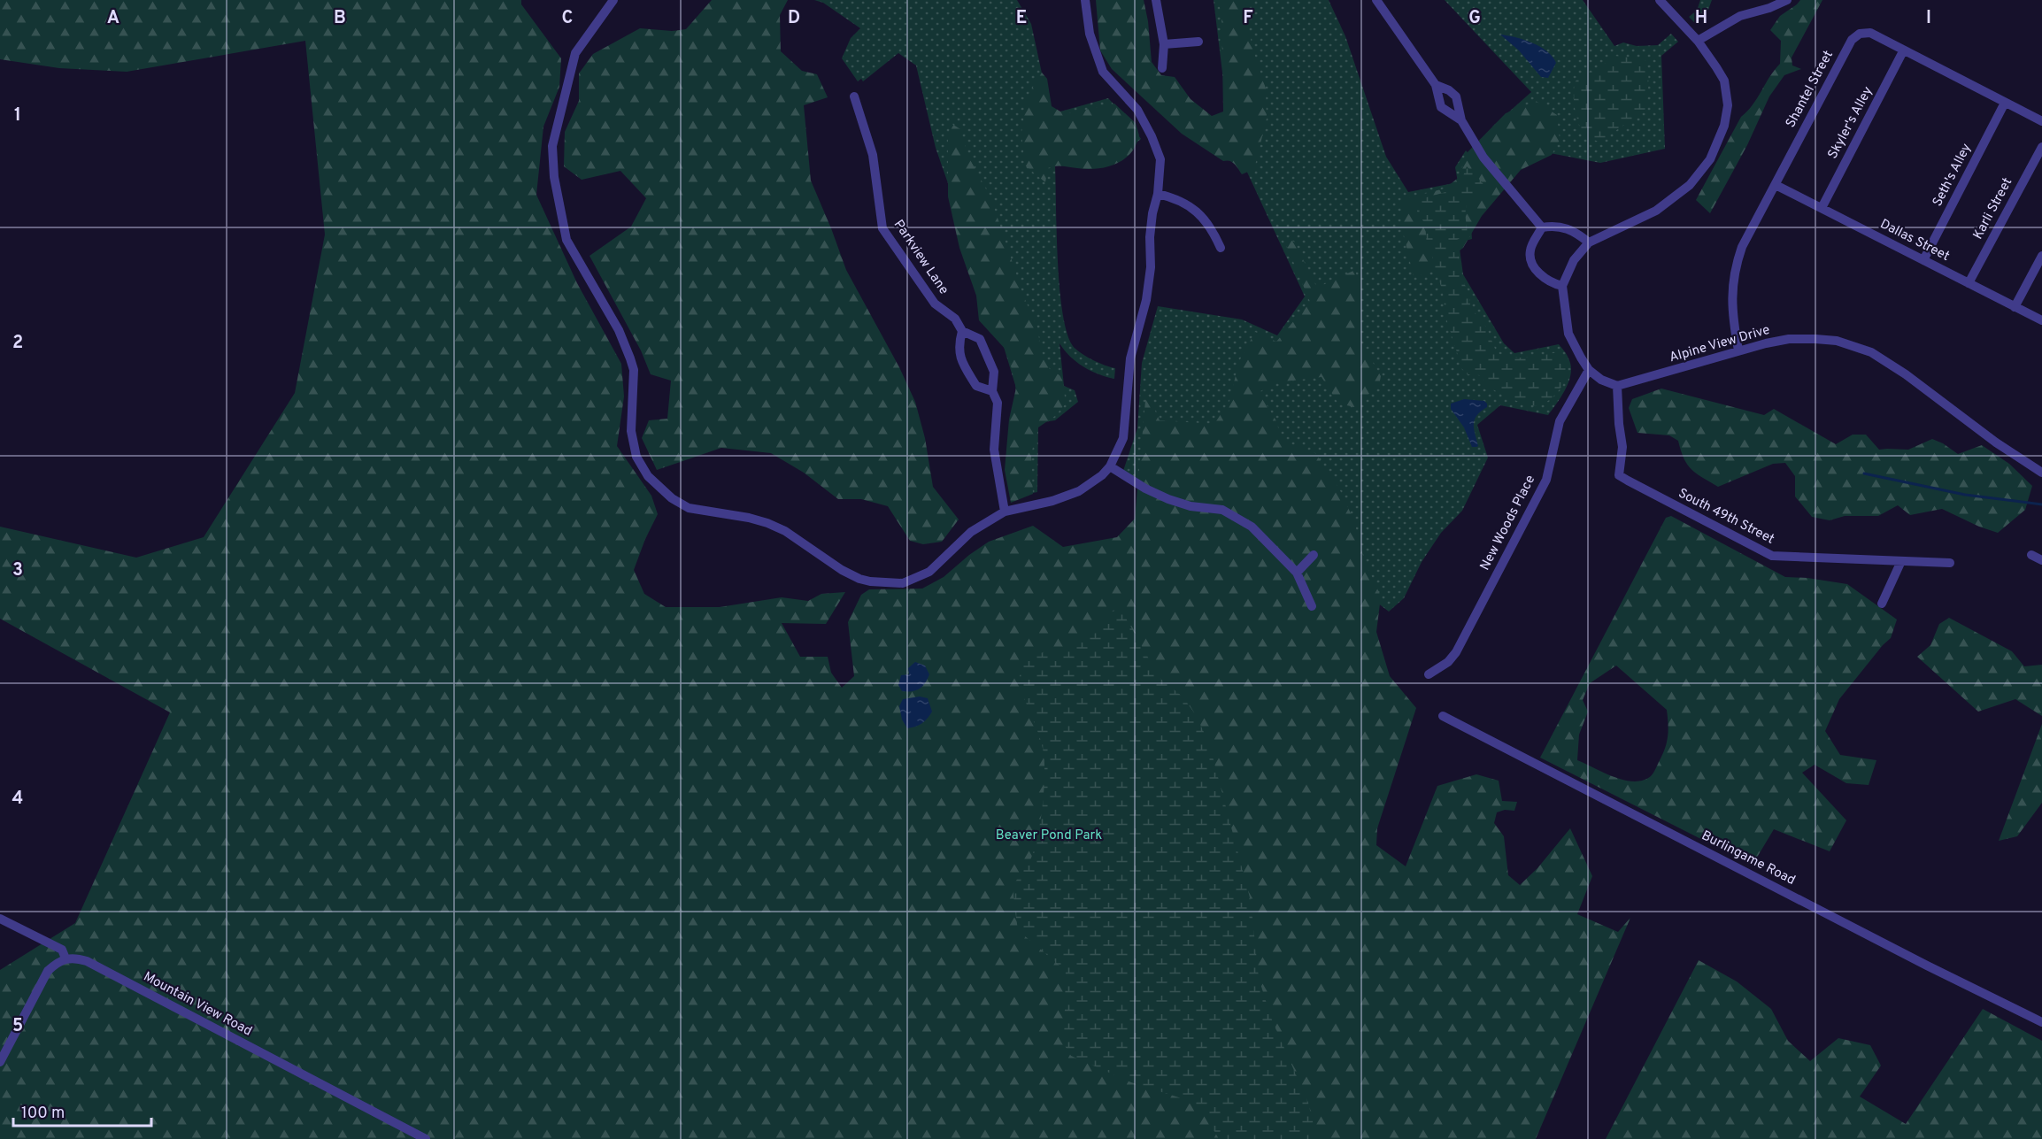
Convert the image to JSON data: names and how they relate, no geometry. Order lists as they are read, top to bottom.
{
  "streets": {
    "street": [
      "Shantel Street",
      "Skyler's Alley",
      "Seth's Alley",
      "Karli Street",
      "Dallas Street",
      "Parkview Lane",
      "Alpine View Drive",
      "South 49th Street",
      "New Woods Place",
      "Burlingame Road",
      "Mountain View Road"
    ]
  },
  "crossings": [
    ["Shantel Street", "Skyler's Alley"],
    ["Shantel Street", "Seth's Alley"],
    ["Shantel Street", "Dallas Street"],
    ["Shantel Street", "Alpine View Drive"],
    ["Skyler's Alley", "Dallas Street"],
    ["Seth's Alley", "Dallas Street"],
    ["Karli Street", "Dallas Street"],
    ["Alpine View Drive", "South 49th Street"]
  ],
  "parks": ["Beaver Pond Park"],
  "scale_bar": "100 m",
  "grid": {
    "columns": [
      "A",
      "B",
      "C",
      "D",
      "E",
      "F",
      "G",
      "H",
      "I"
    ],
    "rows": [
      "1",
      "2",
      "3",
      "4",
      "5"
    ]
  }
}
